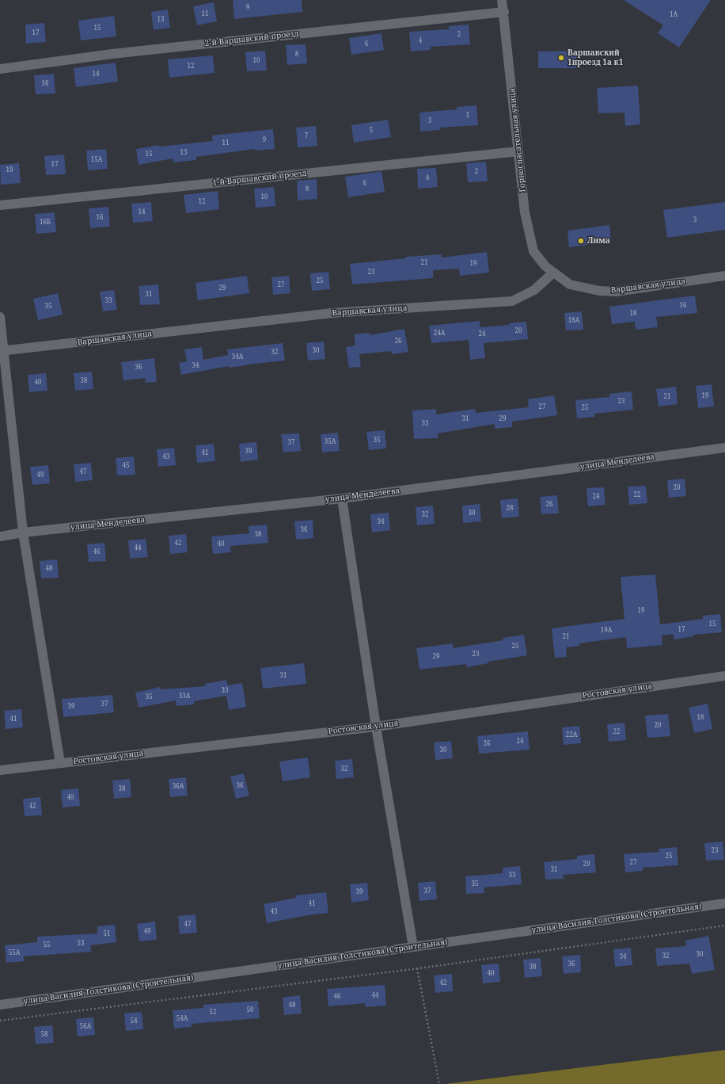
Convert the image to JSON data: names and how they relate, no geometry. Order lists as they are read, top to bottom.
{
  "streets": {
    "street": [
      "2-й Варшавский проезд",
      "Горноспасательная улица",
      "1-й Варшавский проезд",
      "Варшавская улица",
      "улица Менделеева",
      "Ростовская улица",
      "улица Василия Толстикова (Строительная)"
    ]
  },
  "crossings": [
    ["2-й Варшавский проезд", "Горноспасательная улица"],
    ["Горноспасательная улица", "1-й Варшавский проезд"],
    ["Горноспасательная улица", "Варшавская улица"]
  ],
  "places": ["Варшавский 1проезд 1а к1", "Лима"],
  "house_numbers": [
    "9",
    "11",
    "1А",
    "13",
    "15",
    "17",
    "2",
    "4",
    "6",
    "8",
    "10",
    "12",
    "14",
    "16",
    "1",
    "3",
    "5",
    "7",
    "9",
    "11",
    "13",
    "15",
    "15А",
    "17",
    "19",
    "2",
    "4",
    "6",
    "8",
    "10",
    "12",
    "14",
    "16",
    "3",
    "16Б",
    "21",
    "19",
    "23",
    "25",
    "27",
    "29",
    "31",
    "33",
    "16",
    "35",
    "18",
    "18А",
    "20",
    "24А",
    "24",
    "26",
    "30",
    "32",
    "34А",
    "34",
    "36",
    "38",
    "40",
    "19",
    "21",
    "23",
    "27",
    "25",
    "31",
    "29",
    "33",
    "35",
    "35А",
    "37",
    "39",
    "41",
    "43",
    "45",
    "47",
    "49",
    "20",
    "22",
    "24",
    "26",
    "28",
    "30",
    "32",
    "34",
    "36",
    "38",
    "42",
    "40",
    "44",
    "46",
    "48",
    "19",
    "15",
    "17",
    "19А",
    "21",
    "25",
    "23",
    "29",
    "31",
    "33",
    "33А",
    "35",
    "37",
    "39",
    "18",
    "41",
    "20",
    "22",
    "22А",
    "24",
    "26",
    "30",
    "32",
    "36",
    "36А",
    "38",
    "40",
    "42",
    "23",
    "25",
    "27",
    "29",
    "31",
    "33",
    "35",
    "37",
    "39",
    "41",
    "43",
    "47",
    "49",
    "51",
    "53",
    "55",
    "55А",
    "30",
    "32",
    "34",
    "36",
    "38",
    "40",
    "42",
    "44",
    "46",
    "48",
    "50",
    "52",
    "54А",
    "54",
    "56А",
    "58"
  ]
}
